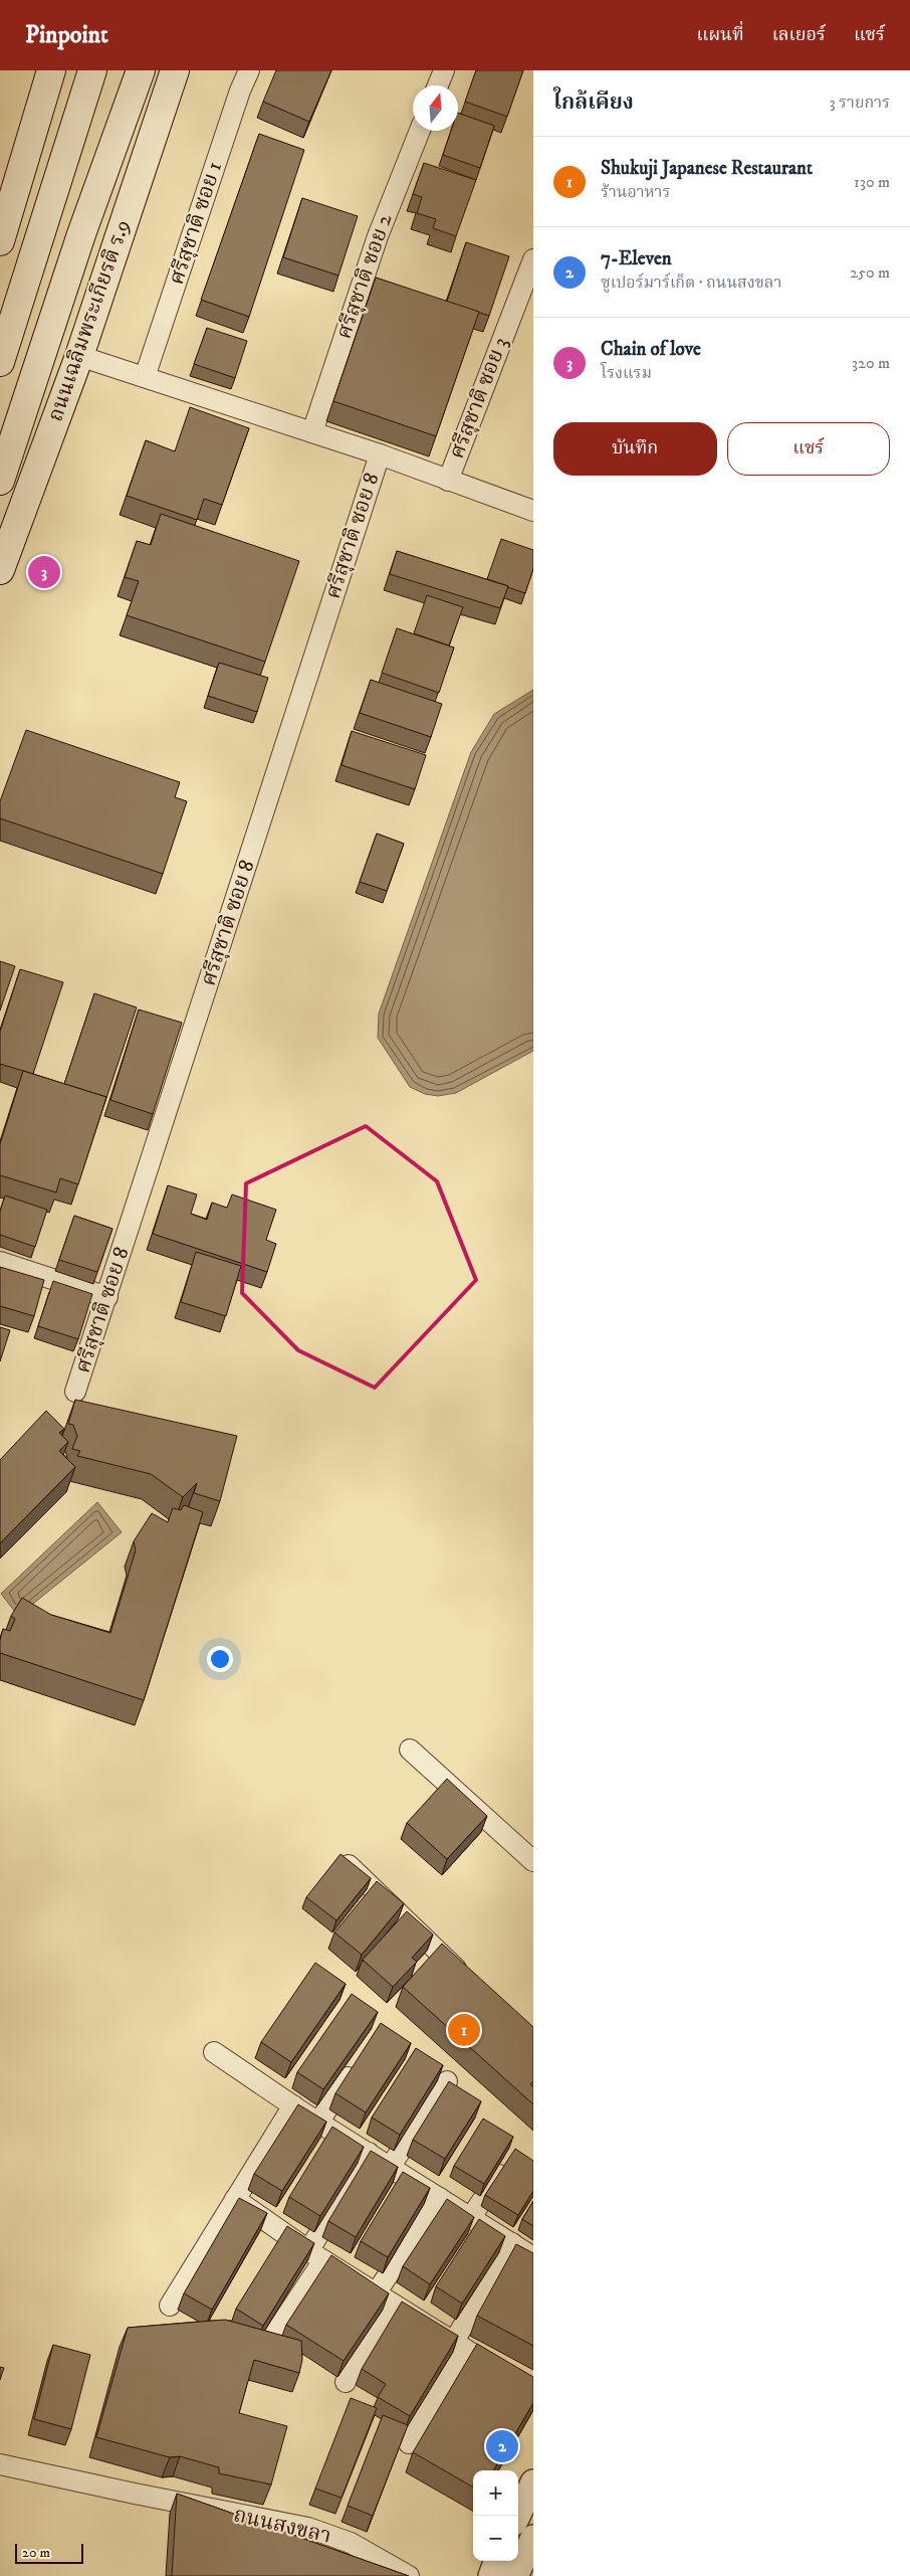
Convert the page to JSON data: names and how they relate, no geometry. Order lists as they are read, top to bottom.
{
  "streets": {
    "main road": ["ถนนเฉลิมพระเกียรติ ร.9"],
    "street": [
      "ศรีสุชาติ ซอย 1",
      "ศรีสุชาติ ซอย 2",
      "ศรีสุชาติ ซอย 3",
      "ศรีสุชาติ ซอย 8",
      "ถนนสงขลา"
    ]
  },
  "scale_bar": "20 m",
  "north": "top",
  "page": {
    "header": "Pinpoint",
    "nav": ["แผนที่", "เลเยอร์", "แชร์"],
    "heading": ["ใกล้เคียง", "3 รายการ"],
    "list": [
      {
        "mark": "1",
        "name": "Shukuji Japanese Restaurant",
        "note": "ร้านอาหาร",
        "value": "130 m"
      },
      {
        "mark": "2",
        "name": "7-Eleven",
        "note": "ซูเปอร์มาร์เก็ต · ถนนสงขลา",
        "value": "250 m"
      },
      {
        "mark": "3",
        "name": "Chain of love",
        "note": "โรงแรม",
        "value": "320 m"
      }
    ],
    "buttons": ["บันทึก", "แชร์"],
    "pins": ["3", "1", "2"],
    "map_buttons": ["+", "−"],
    "scale": "20 m"
  }
}
